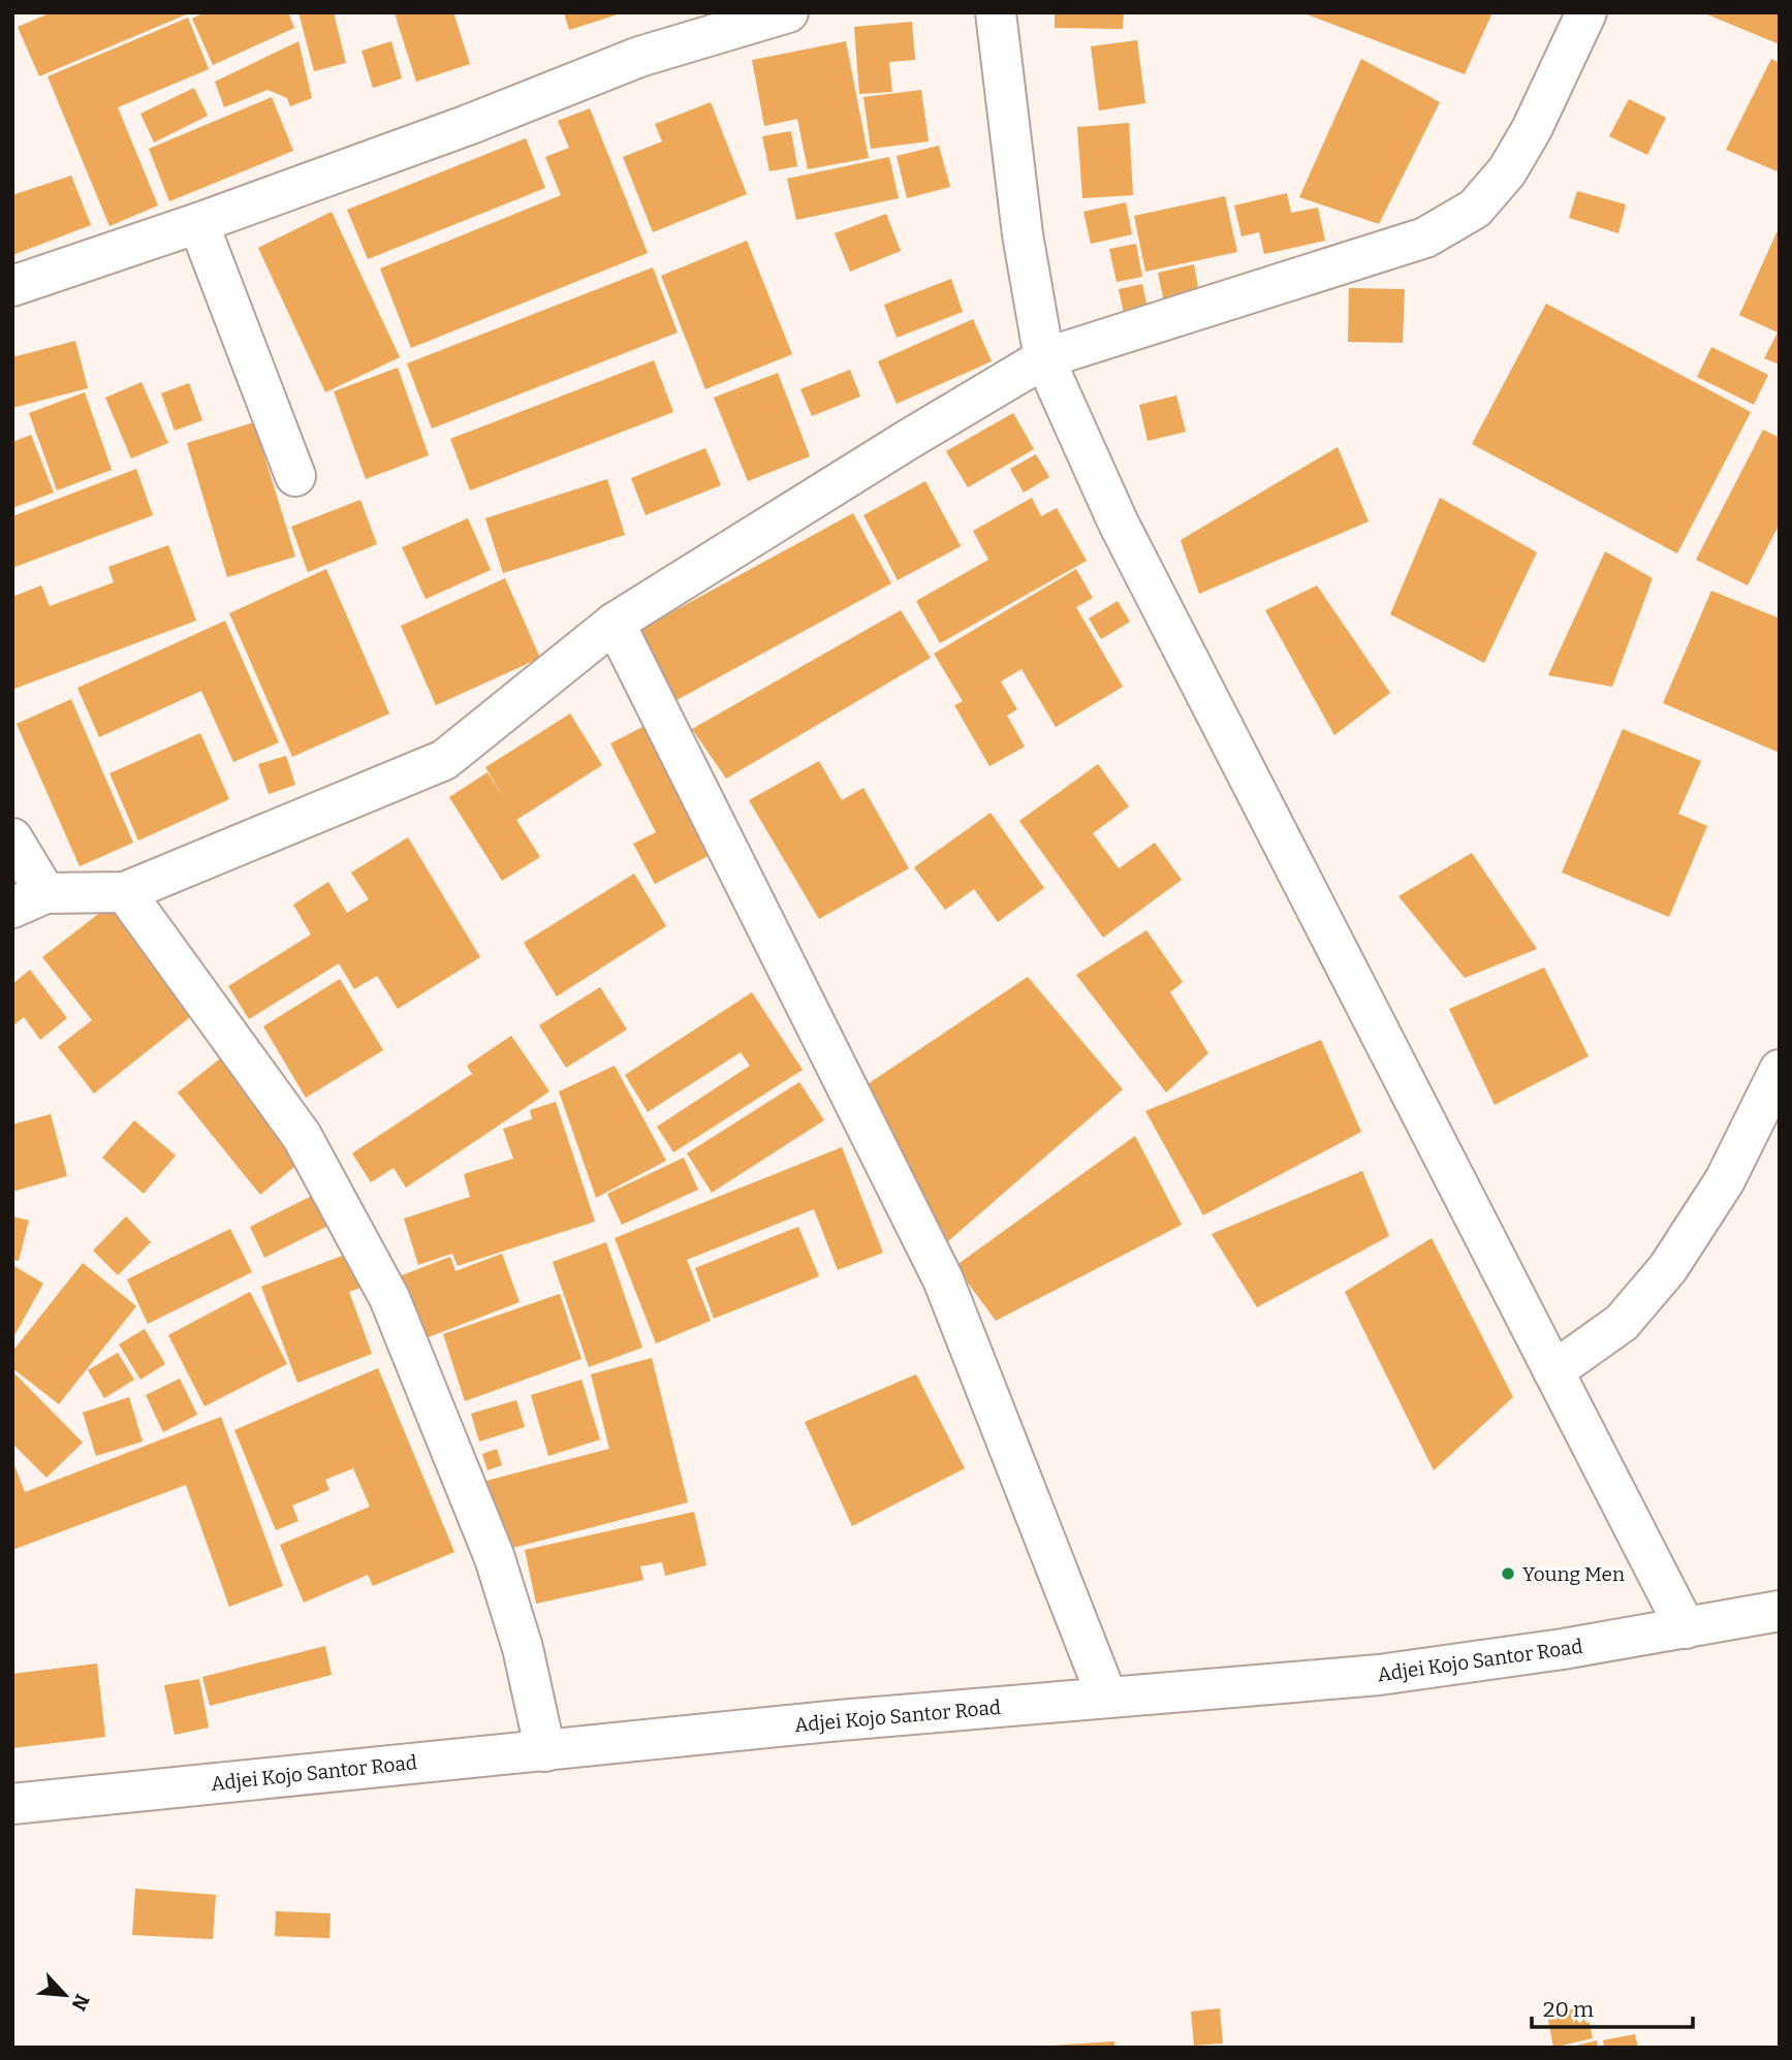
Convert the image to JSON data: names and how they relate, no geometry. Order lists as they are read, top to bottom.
{
  "streets": {
    "street": ["Adjei Kojo Santor Road"]
  },
  "places": ["Young Men"],
  "scale_bar": "20 m",
  "north": "bottom right"
}
